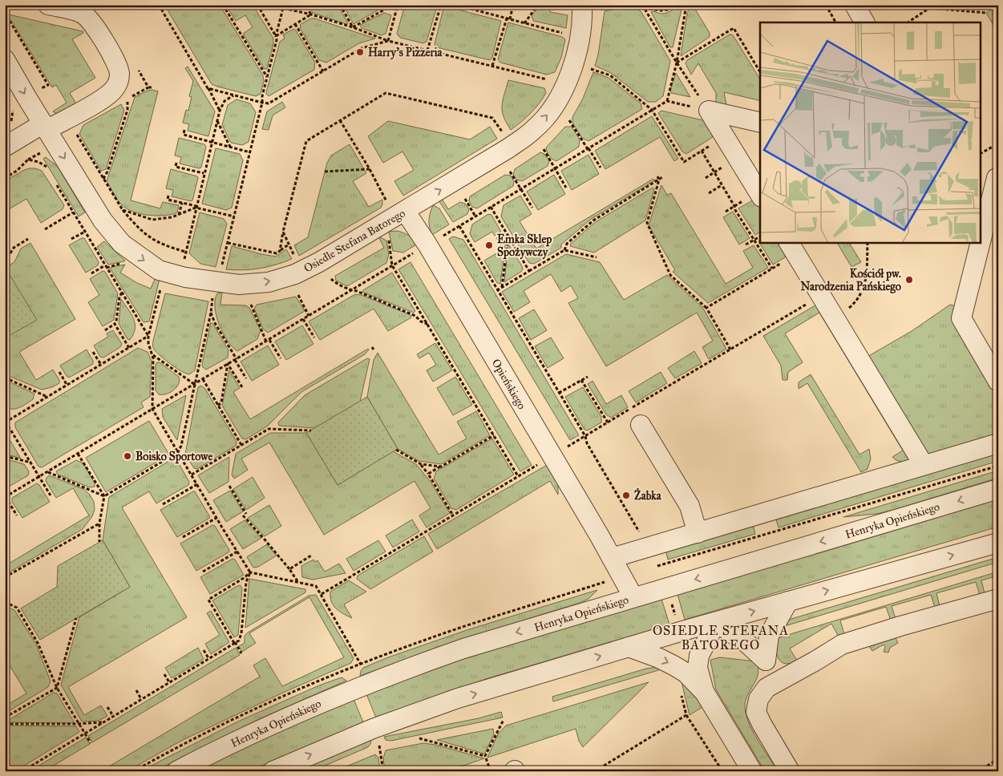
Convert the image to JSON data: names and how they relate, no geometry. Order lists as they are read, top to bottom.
{
  "streets": {
    "street": ["Osiedle Stefana Batorego", "Opieńskiego", "Henryka Opieńskiego"]
  },
  "crossings": [
    ["Osiedle Stefana Batorego", "Opieńskiego"],
    ["Opieńskiego", "Henryka Opieńskiego"]
  ],
  "districts": ["OSIEDLE STEFANA BATOREGO"],
  "places": [
    "Harry's Pizzeria",
    "Emka Sklep Spożywczy",
    "Kościół pw. Narodzenia Pańskiego",
    "Boisko Sportowe",
    "Żabka"
  ]
}
